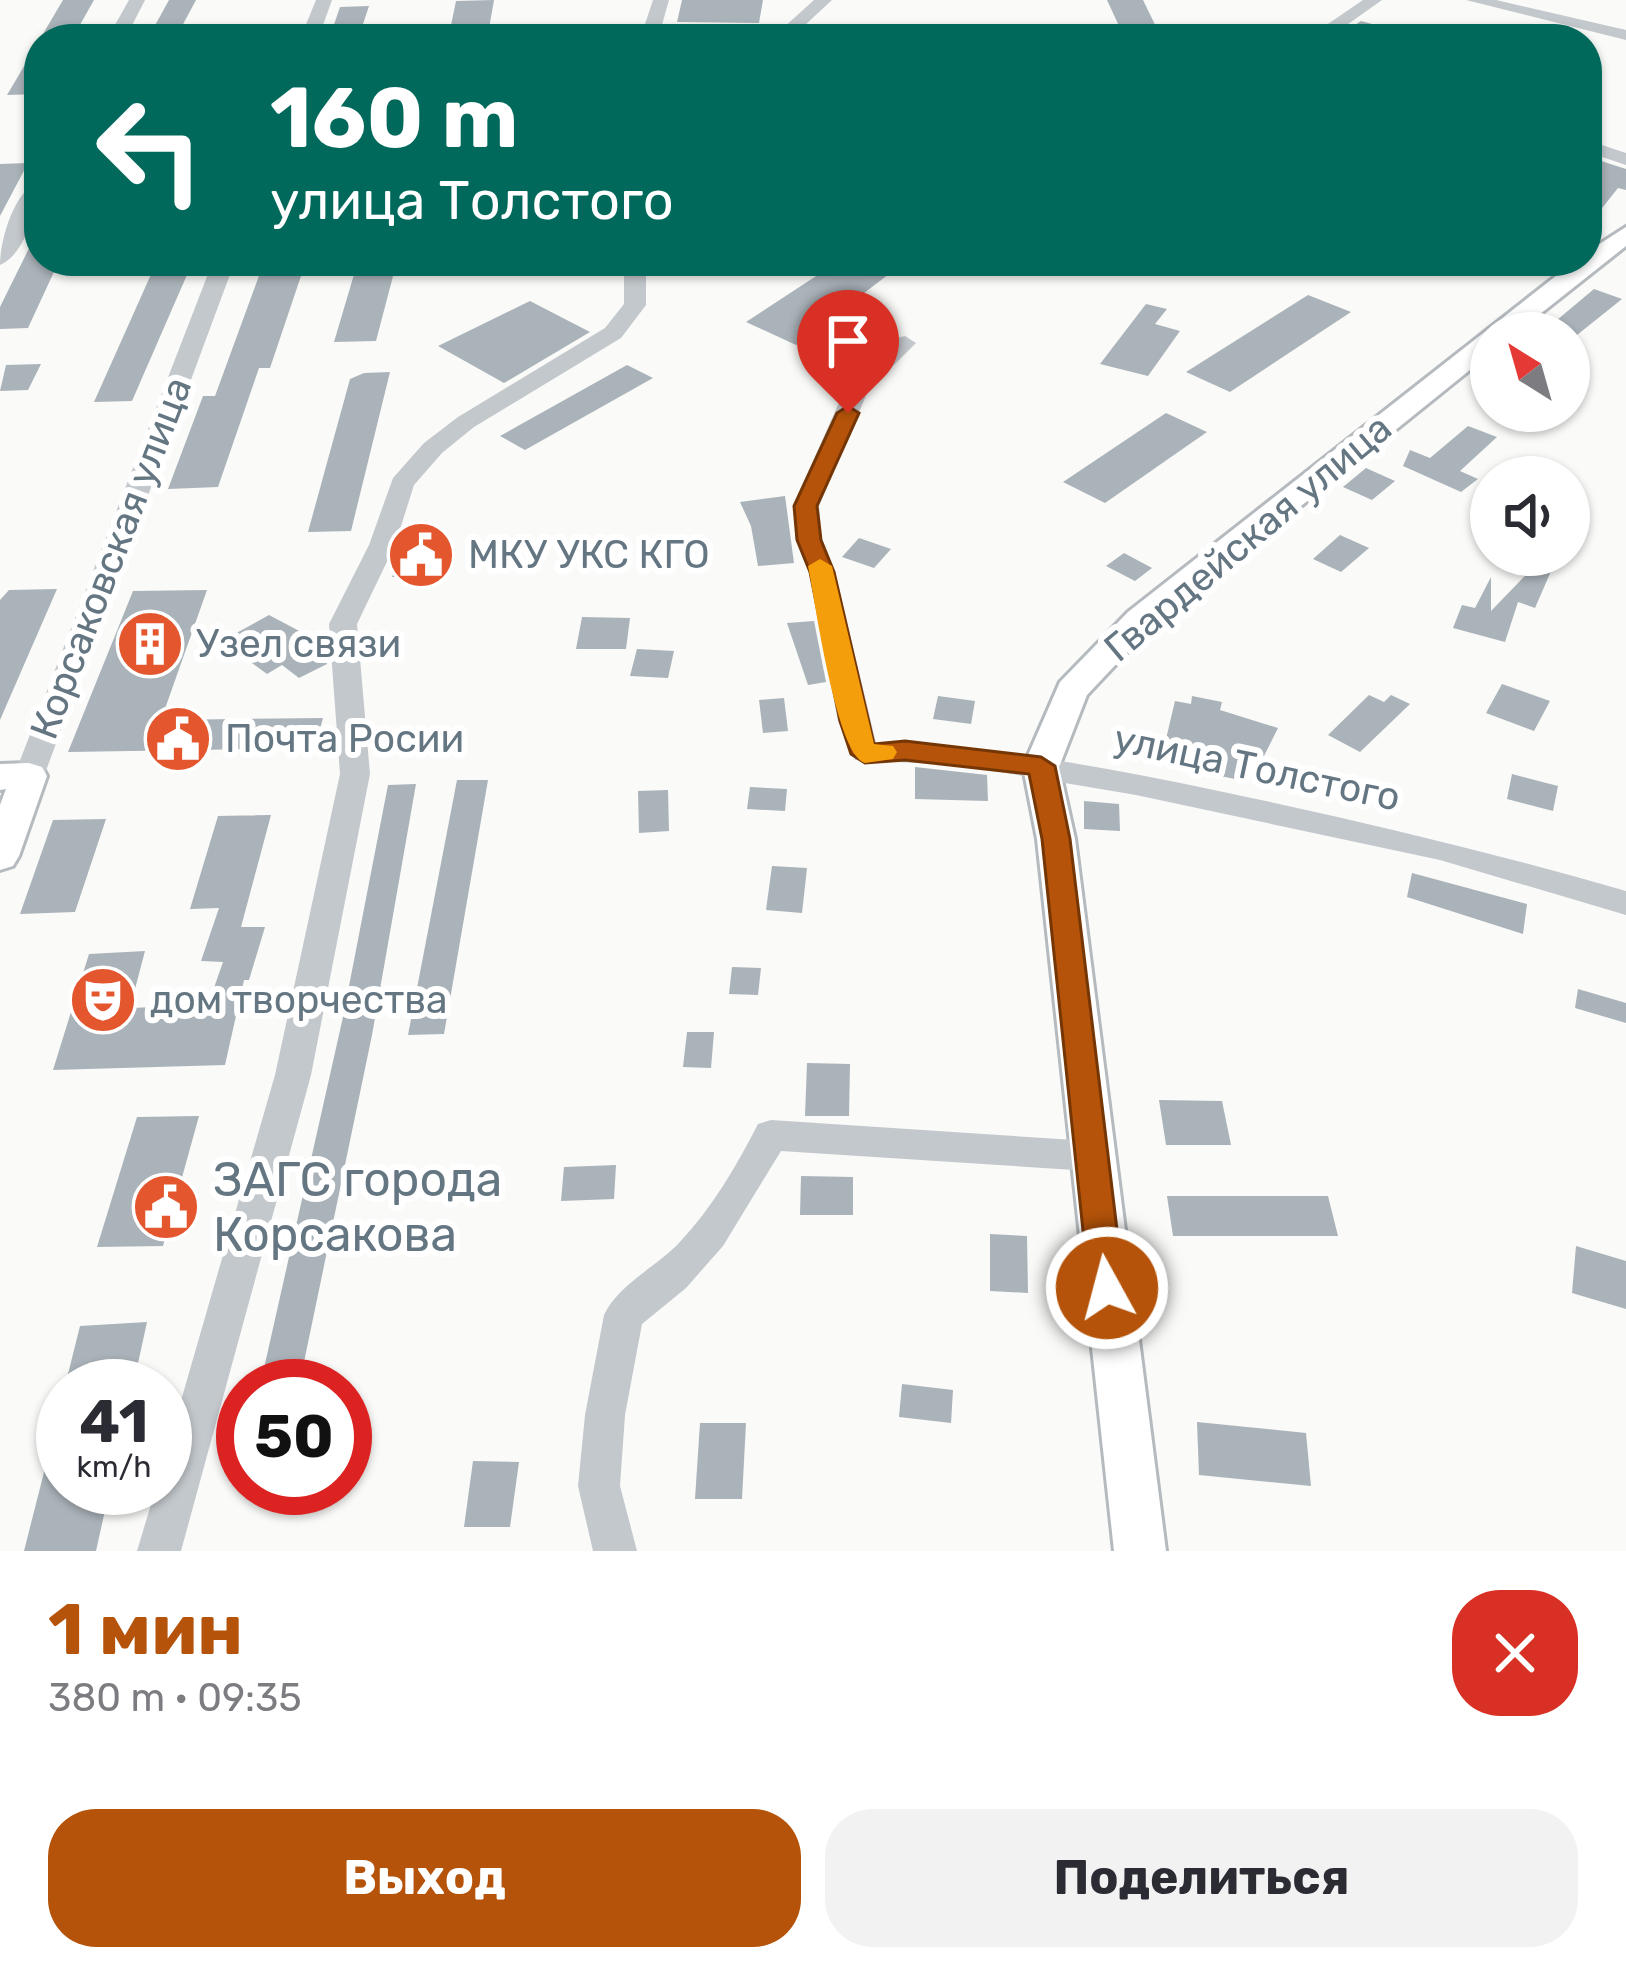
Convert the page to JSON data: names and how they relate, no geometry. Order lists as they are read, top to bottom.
{
  "streets": {
    "main road": ["Гвардейская улица", "Корсаковская улица"],
    "street": ["улица Толстого"]
  },
  "crossings": [
    ["Гвардейская улица", "улица Толстого"]
  ],
  "places": {
    "public building": ["МКУ УКС КГО", "Почта Росии", "ЗАГС города Корсакова"],
    "building": ["Узел связи"],
    "theatre": ["дом творчества"]
  },
  "north": "top left",
  "page": {
    "turn": ["160 m", "улица Толстого"],
    "speed": "41 km/h",
    "limit": "50",
    "heading": ["1 мин", "380 m · 09:35"],
    "buttons": ["Выход", "Поделиться"]
  }
}
